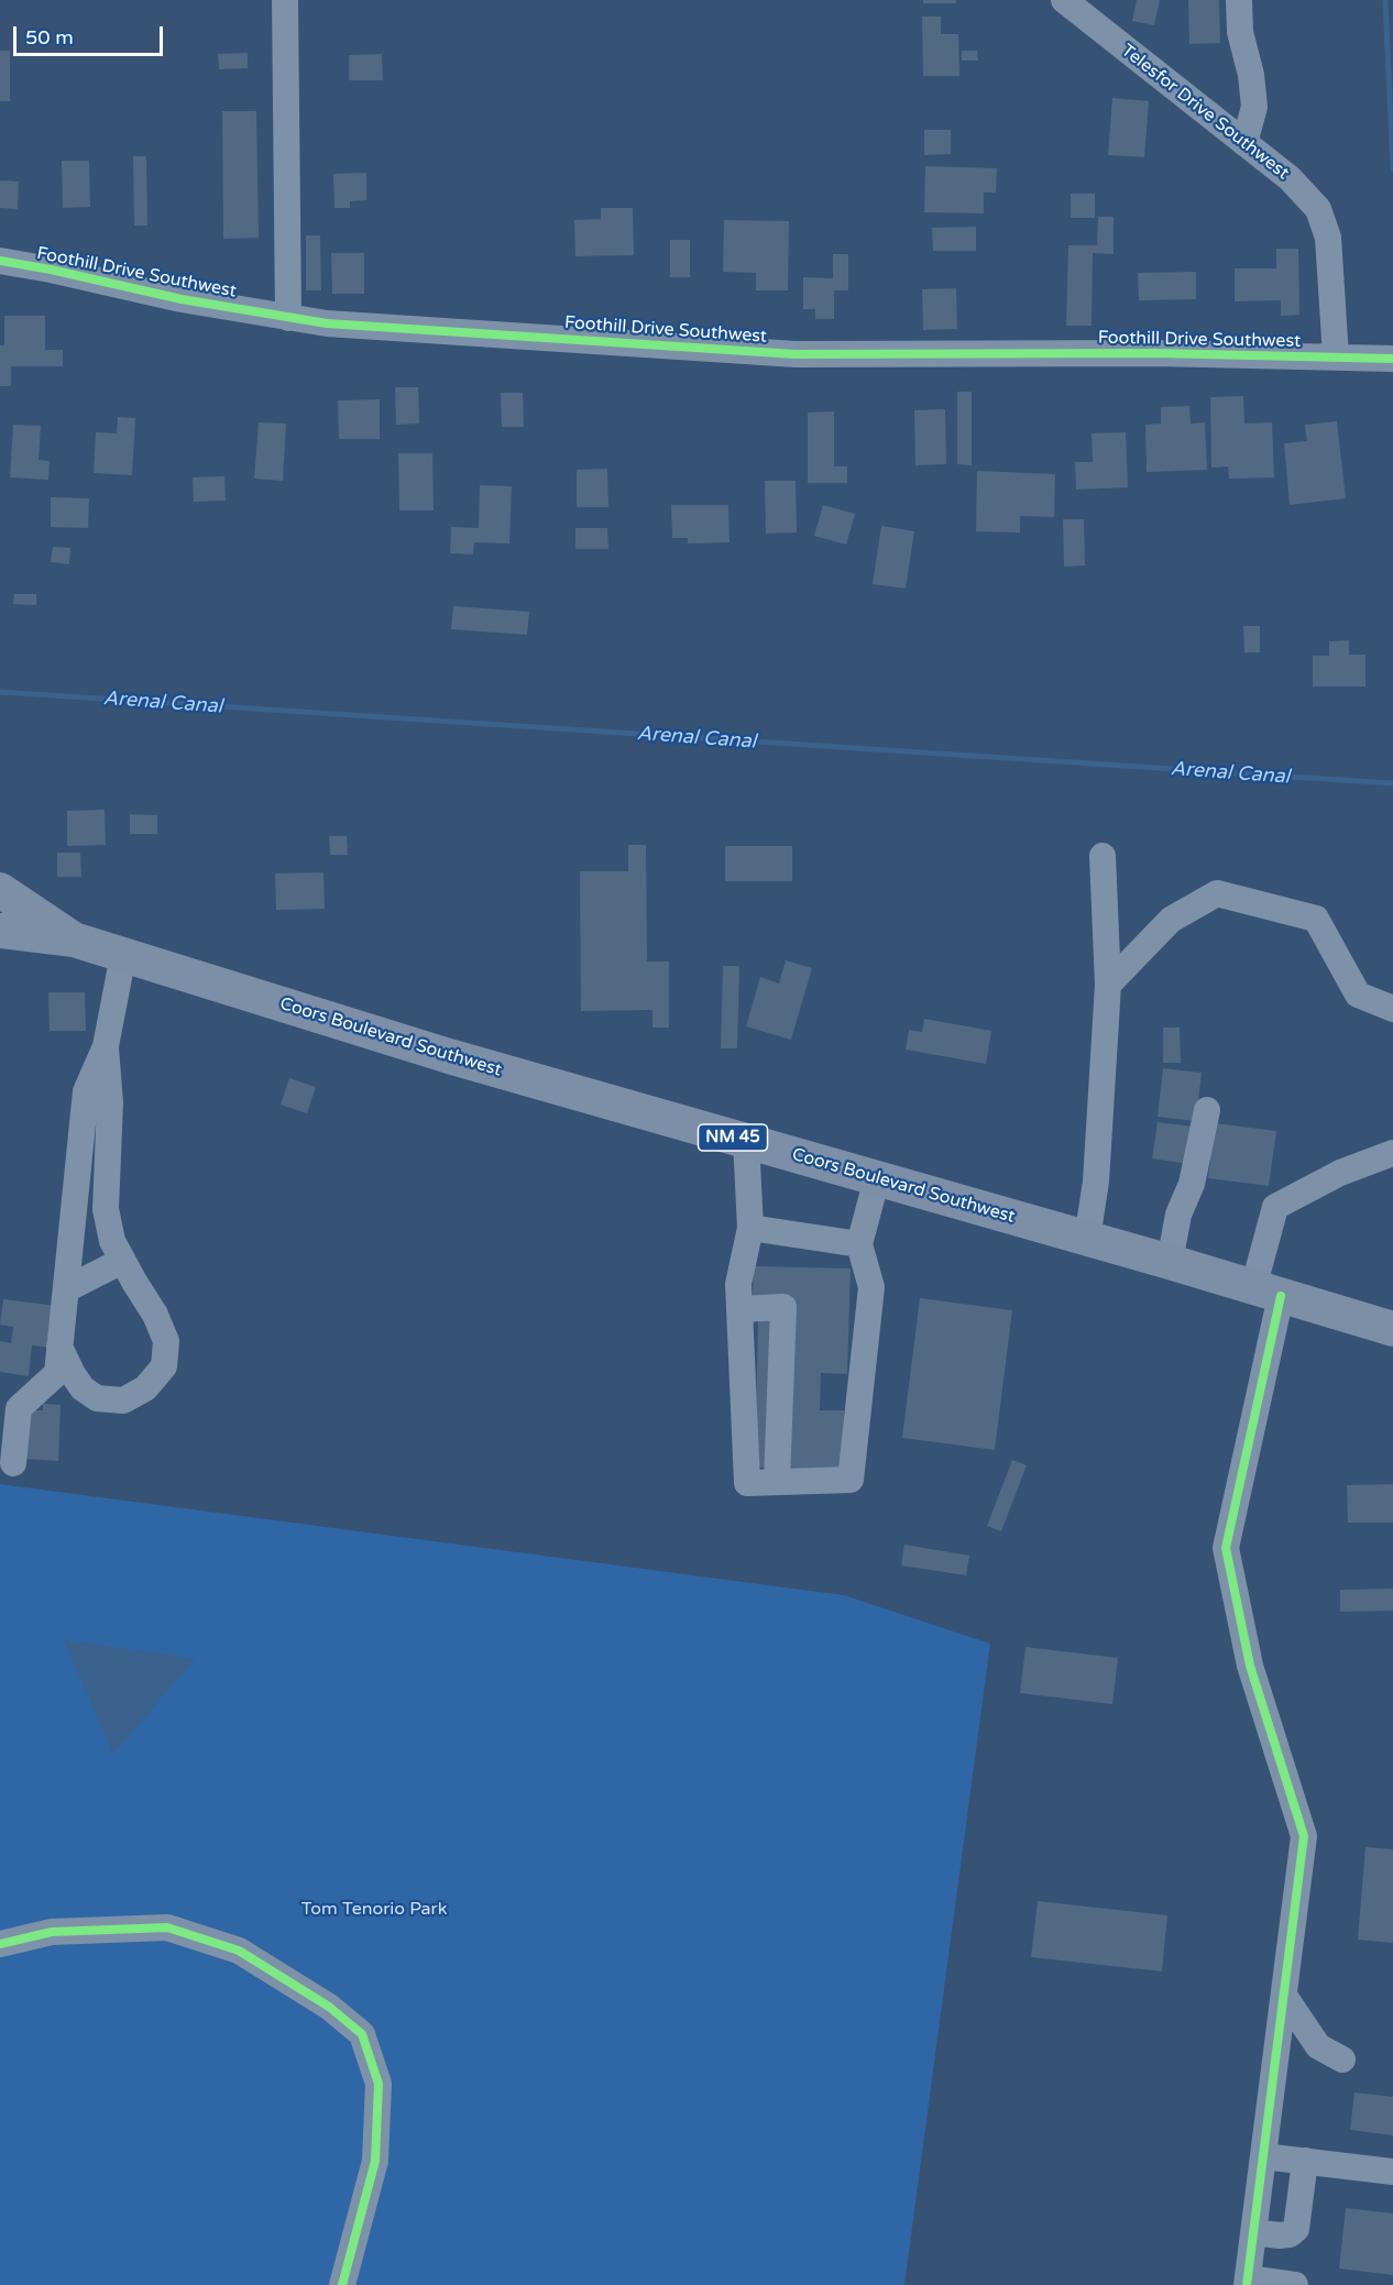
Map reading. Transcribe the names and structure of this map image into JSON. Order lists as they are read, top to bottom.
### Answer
{
  "streets": {
    "main road": ["Coors Boulevard Southwest", "NM 45"],
    "street": ["Telesfor Drive Southwest", "Foothill Drive Southwest"]
  },
  "crossings": [
    ["Telesfor Drive Southwest", "Foothill Drive Southwest"]
  ],
  "water": ["Arenal Canal"],
  "parks": ["Tom Tenorio Park"],
  "scale_bar": "50 m"
}
